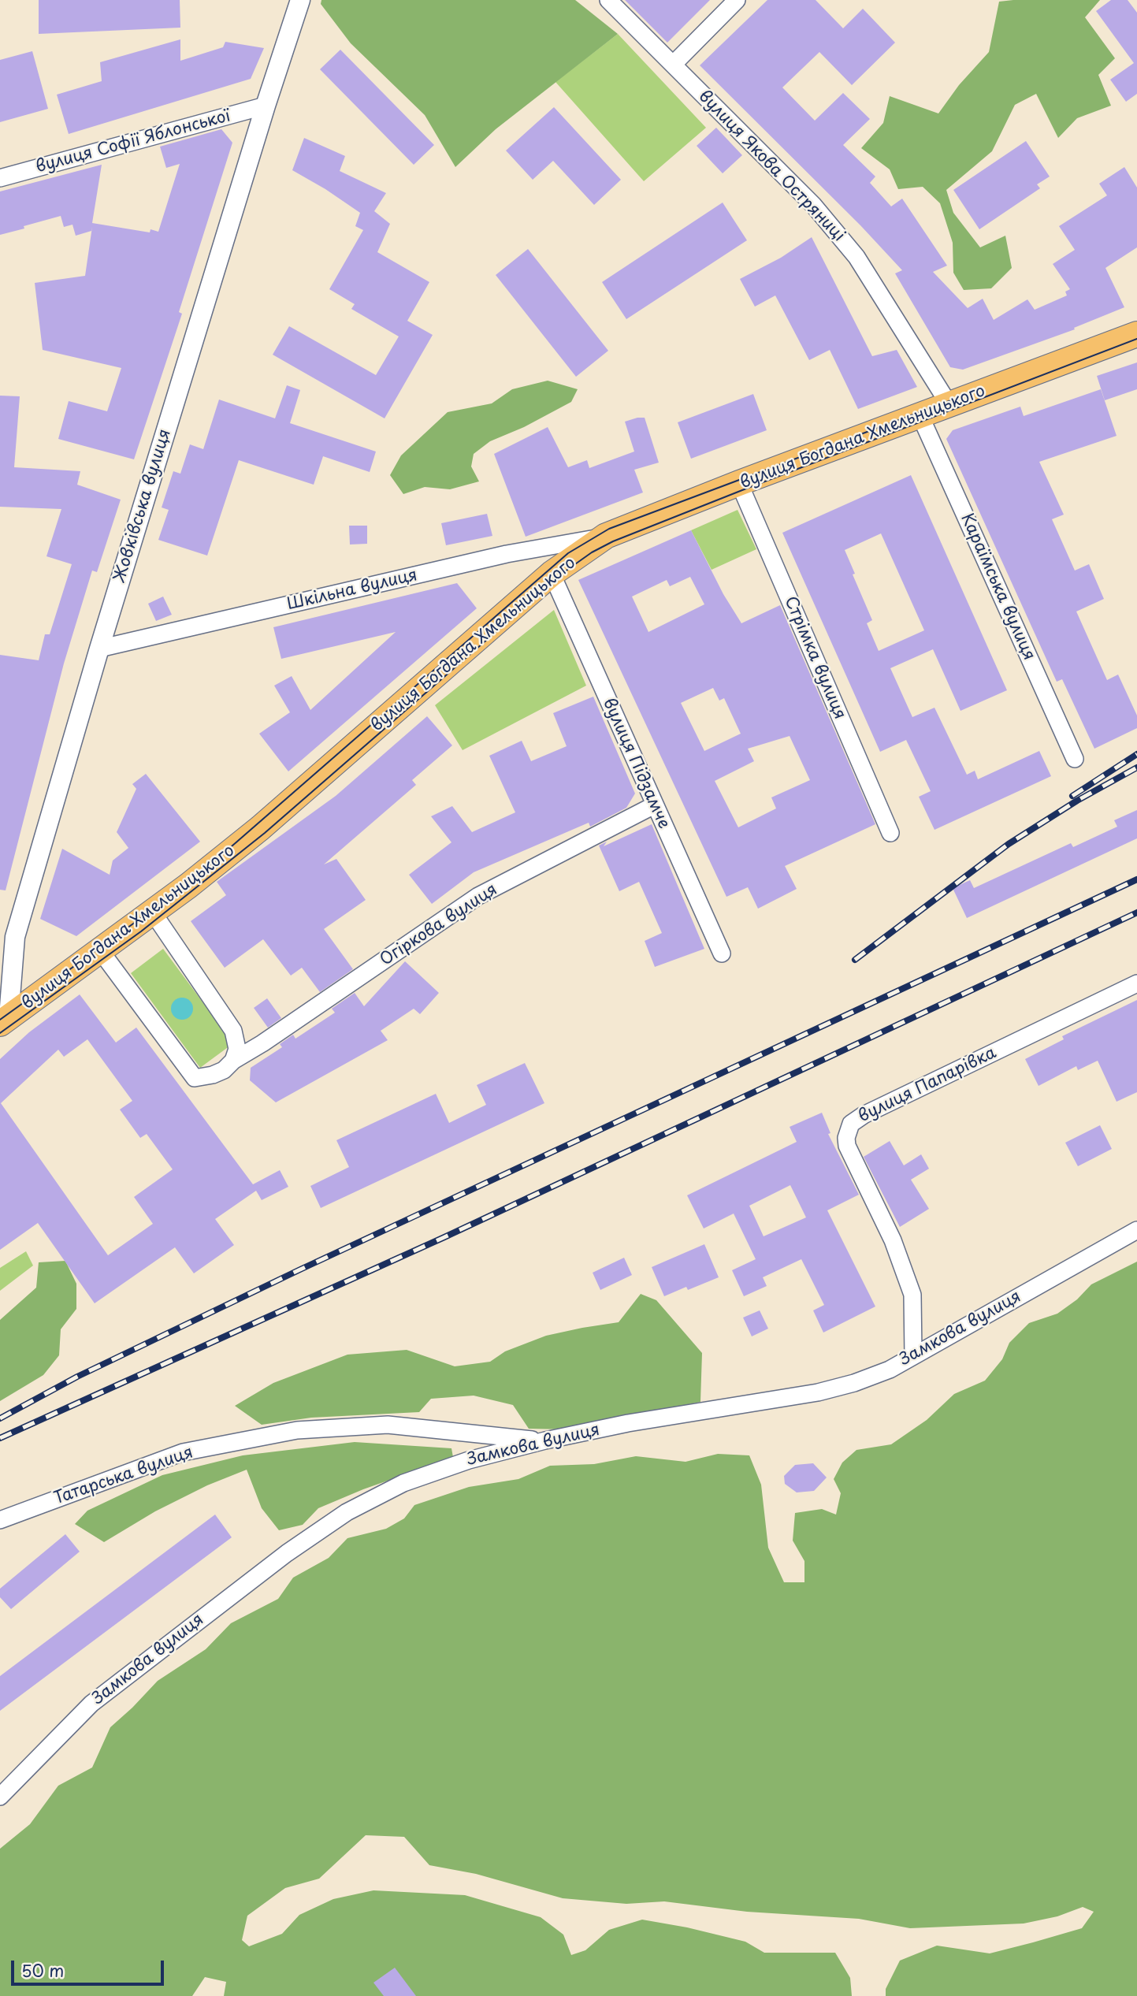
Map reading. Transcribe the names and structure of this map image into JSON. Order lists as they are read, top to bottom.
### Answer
{
  "streets": {
    "main road": ["вулиця Богдана Хмельницького"],
    "street": [
      "вулиця Софії Яблонської",
      "вулиця Якова Остряниці",
      "Жовківська вулиця",
      "Караїмська вулиця",
      "Шкільна вулиця",
      "Стрімка вулиця",
      "вулиця Підзамче",
      "Огіркова вулиця",
      "вулиця Папарівка",
      "Замкова вулиця",
      "Татарська вулиця"
    ]
  },
  "crossings": [
    ["вулиця Софії Яблонської", "Жовківська вулиця"],
    ["вулиця Якова Остряниці", "вулиця Богдана Хмельницького"],
    ["вулиця Богдана Хмельницького", "Жовківська вулиця"],
    ["вулиця Богдана Хмельницького", "Караїмська вулиця"],
    ["вулиця Богдана Хмельницького", "Шкільна вулиця"],
    ["вулиця Богдана Хмельницького", "Стрімка вулиця"],
    ["вулиця Богдана Хмельницького", "вулиця Підзамче"],
    ["вулиця Богдана Хмельницького", "Огіркова вулиця"],
    ["Жовківська вулиця", "Шкільна вулиця"],
    ["вулиця Підзамче", "Огіркова вулиця"],
    ["вулиця Папарівка", "Замкова вулиця"],
    ["Замкова вулиця", "Татарська вулиця"]
  ],
  "scale_bar": "50 m"
}
